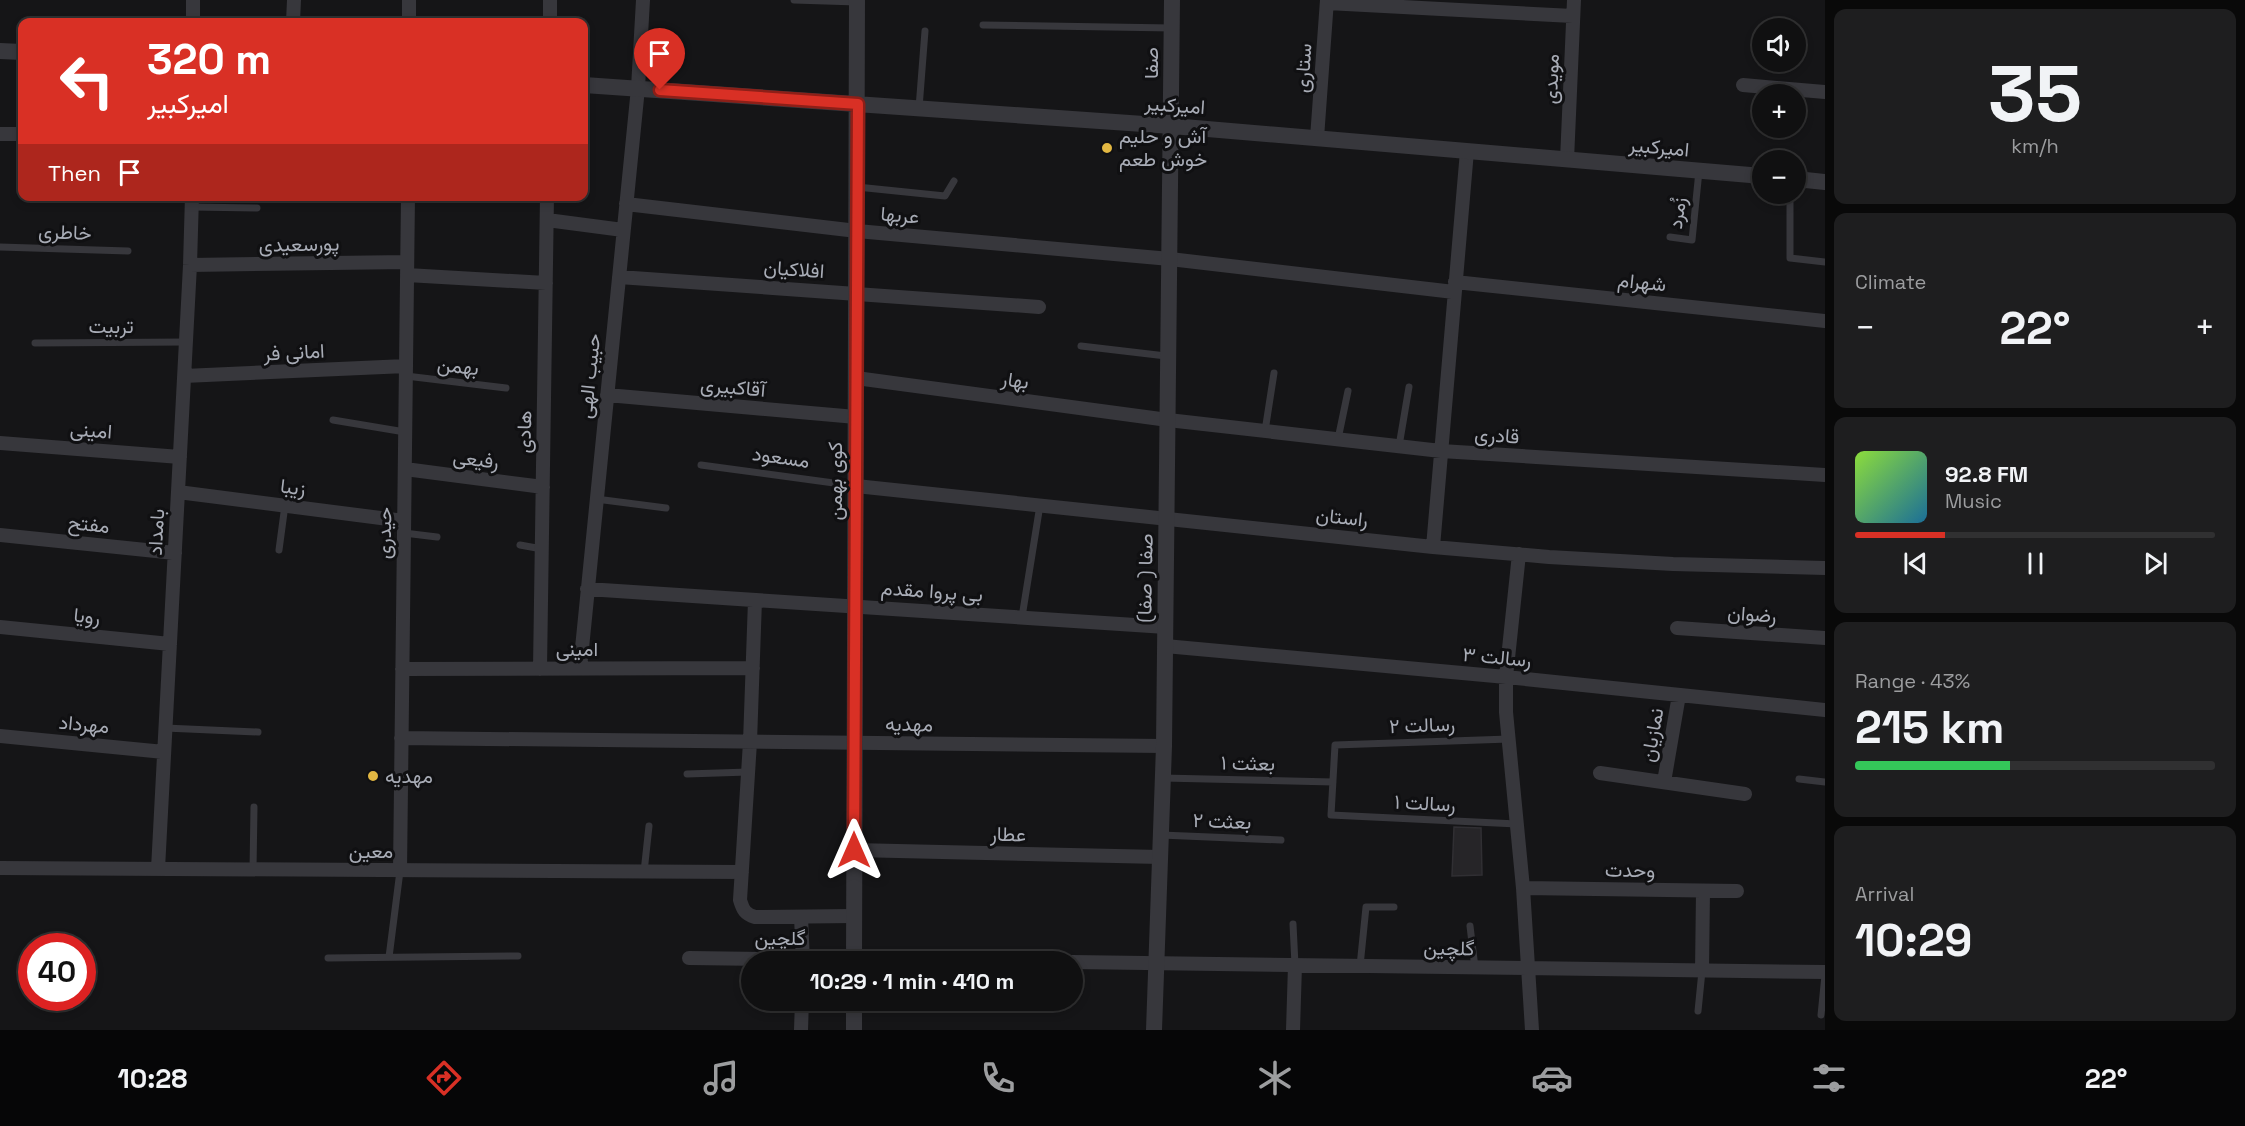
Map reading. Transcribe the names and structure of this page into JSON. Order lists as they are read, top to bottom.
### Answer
{
  "streets": {
    "street": [
      "صفا",
      "ستاری",
      "مویدی",
      "امیرکبیر",
      "عربها",
      "پورسعیدی",
      "افلاکیان",
      "شهرام",
      "امانی فر",
      "حبیب الهی",
      "بهار",
      "آقاکبیری",
      "امینی",
      "هادی",
      "قادری",
      "رفیعی",
      "کوی بهمن",
      "زیبا",
      "راستان",
      "مفتح",
      "بامداد",
      "حیدری",
      "صفا ( صفا)",
      "بی پروا مقدم",
      "رضوان",
      "رویا",
      "رسالت ۳",
      "مهرداد",
      "مهدیه",
      "نمازیان",
      "عطار",
      "معین",
      "وحدت",
      "گلچین"
    ],
    "lane": [
      "زُمرد",
      "خاطری",
      "تربیت",
      "بهمن",
      "مسعود",
      "رسالت ۲",
      "بعثت ۱",
      "رسالت ۱",
      "بعثت ۲"
    ]
  },
  "crossings": [
    ["صفا", "امیرکبیر"],
    ["صفا", "صفا ( صفا)"],
    ["ستاری", "امیرکبیر"],
    ["مویدی", "امیرکبیر"],
    ["امیرکبیر", "زُمرد"],
    ["امیرکبیر", "حبیب الهی"],
    ["امیرکبیر", "کوی بهمن"],
    ["امیرکبیر", "صفا ( صفا)"],
    ["عربها", "شهرام"],
    ["عربها", "حبیب الهی"],
    ["عربها", "کوی بهمن"],
    ["عربها", "صفا ( صفا)"],
    ["پورسعیدی", "هادی"],
    ["پورسعیدی", "بامداد"],
    ["پورسعیدی", "حیدری"],
    ["افلاکیان", "حبیب الهی"],
    ["افلاکیان", "کوی بهمن"],
    ["شهرام", "صفا ( صفا)"],
    ["تربیت", "بامداد"],
    ["امانی فر", "بهمن"],
    ["امانی فر", "بامداد"],
    ["امانی فر", "حیدری"],
    ["بهمن", "حیدری"],
    ["حبیب الهی", "آقاکبیری"],
    ["حبیب الهی", "امینی"],
    ["حبیب الهی", "بی پروا مقدم"],
    ["بهار", "قادری"],
    ["بهار", "کوی بهمن"],
    ["بهار", "صفا ( صفا)"],
    ["آقاکبیری", "کوی بهمن"],
    ["امینی", "هادی"],
    ["امینی", "بامداد"],
    ["امینی", "حیدری"],
    ["هادی", "رفیعی"],
    ["قادری", "صفا ( صفا)"],
    ["مسعود", "کوی بهمن"],
    ["مسعود", "راستان"],
    ["رفیعی", "حیدری"],
    ["کوی بهمن", "راستان"],
    ["کوی بهمن", "بی پروا مقدم"],
    ["کوی بهمن", "مهدیه"],
    ["کوی بهمن", "عطار"],
    ["زیبا", "بامداد"],
    ["زیبا", "حیدری"],
    ["راستان", "صفا ( صفا)"],
    ["مفتح", "بامداد"],
    ["بامداد", "رویا"],
    ["بامداد", "مهرداد"],
    ["بامداد", "معین"],
    ["حیدری", "مهدیه"],
    ["حیدری", "معین"],
    ["صفا ( صفا)", "بی پروا مقدم"],
    ["صفا ( صفا)", "رسالت ۳"],
    ["صفا ( صفا)", "مهدیه"],
    ["صفا ( صفا)", "بعثت ۱"],
    ["صفا ( صفا)", "بعثت ۲"],
    ["صفا ( صفا)", "عطار"],
    ["صفا ( صفا)", "گلچین"],
    ["رسالت ۳", "نمازیان"],
    ["رسالت ۲", "بعثت ۱"],
    ["رسالت ۲", "رسالت ۱"],
    ["بعثت ۱", "رسالت ۱"]
  ],
  "places": ["آش و حلیم خوش طعم", "مهدیه"],
  "page": {
    "tile": [
      ["35", "km/h"],
      "Climate",
      ["Range · 43%", "215 km"],
      ["Arrival", "10:29"]
    ],
    "map_buttons": ["+", "−"],
    "turn": ["320 m", "امیرکبیر"],
    "then": "Then",
    "heat": ["−", "22°", "+"],
    "song": ["92.8 FM", "Music"],
    "limit": "40",
    "trip": "10:29 · 1 min · 410 m",
    "tabs": ["10:28", "22°"]
  }
}
